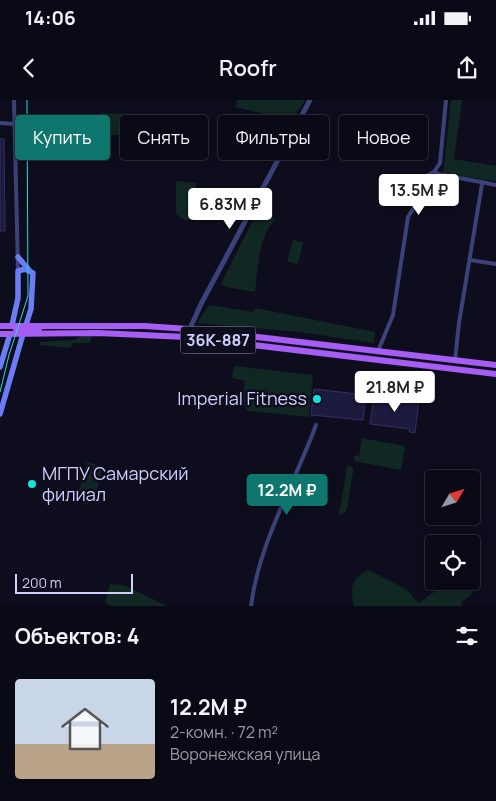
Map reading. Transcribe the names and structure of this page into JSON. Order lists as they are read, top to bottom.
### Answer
{
  "streets": {
    "main road": ["36К-887"]
  },
  "places": ["Imperial Fitness", "МГПУ Самарский филиал"],
  "scale_bar": "200 m",
  "north": "top right",
  "page": {
    "status": "14:06",
    "header": "Roofr",
    "chip": [
      "Купить",
      "Снять",
      "Фильтры",
      "Новое"
    ],
    "price": [
      "13.5M ₽",
      "6.83M ₽",
      "21.8M ₽",
      "12.2M ₽"
    ],
    "scale": "200 m",
    "heading": "Объектов: 4",
    "list": [
      {
        "name": "12.2M ₽",
        "note": "2-комн. · 72 m² · Воронежская улица"
      }
    ]
  }
}
